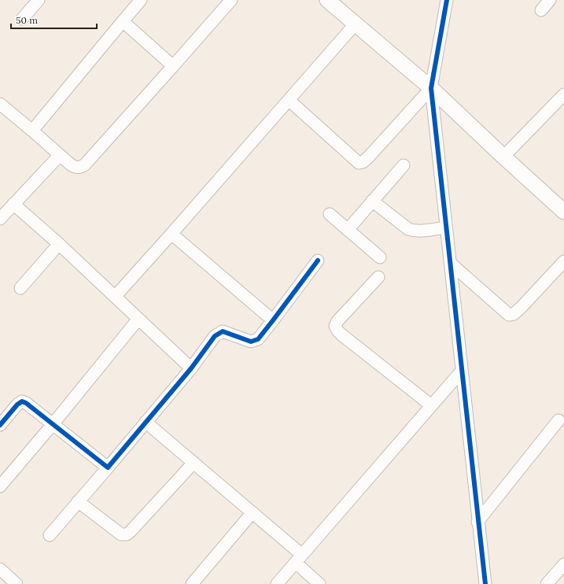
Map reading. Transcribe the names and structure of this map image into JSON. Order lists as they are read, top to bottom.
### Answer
{
  "scale_bar": "50 m"
}
